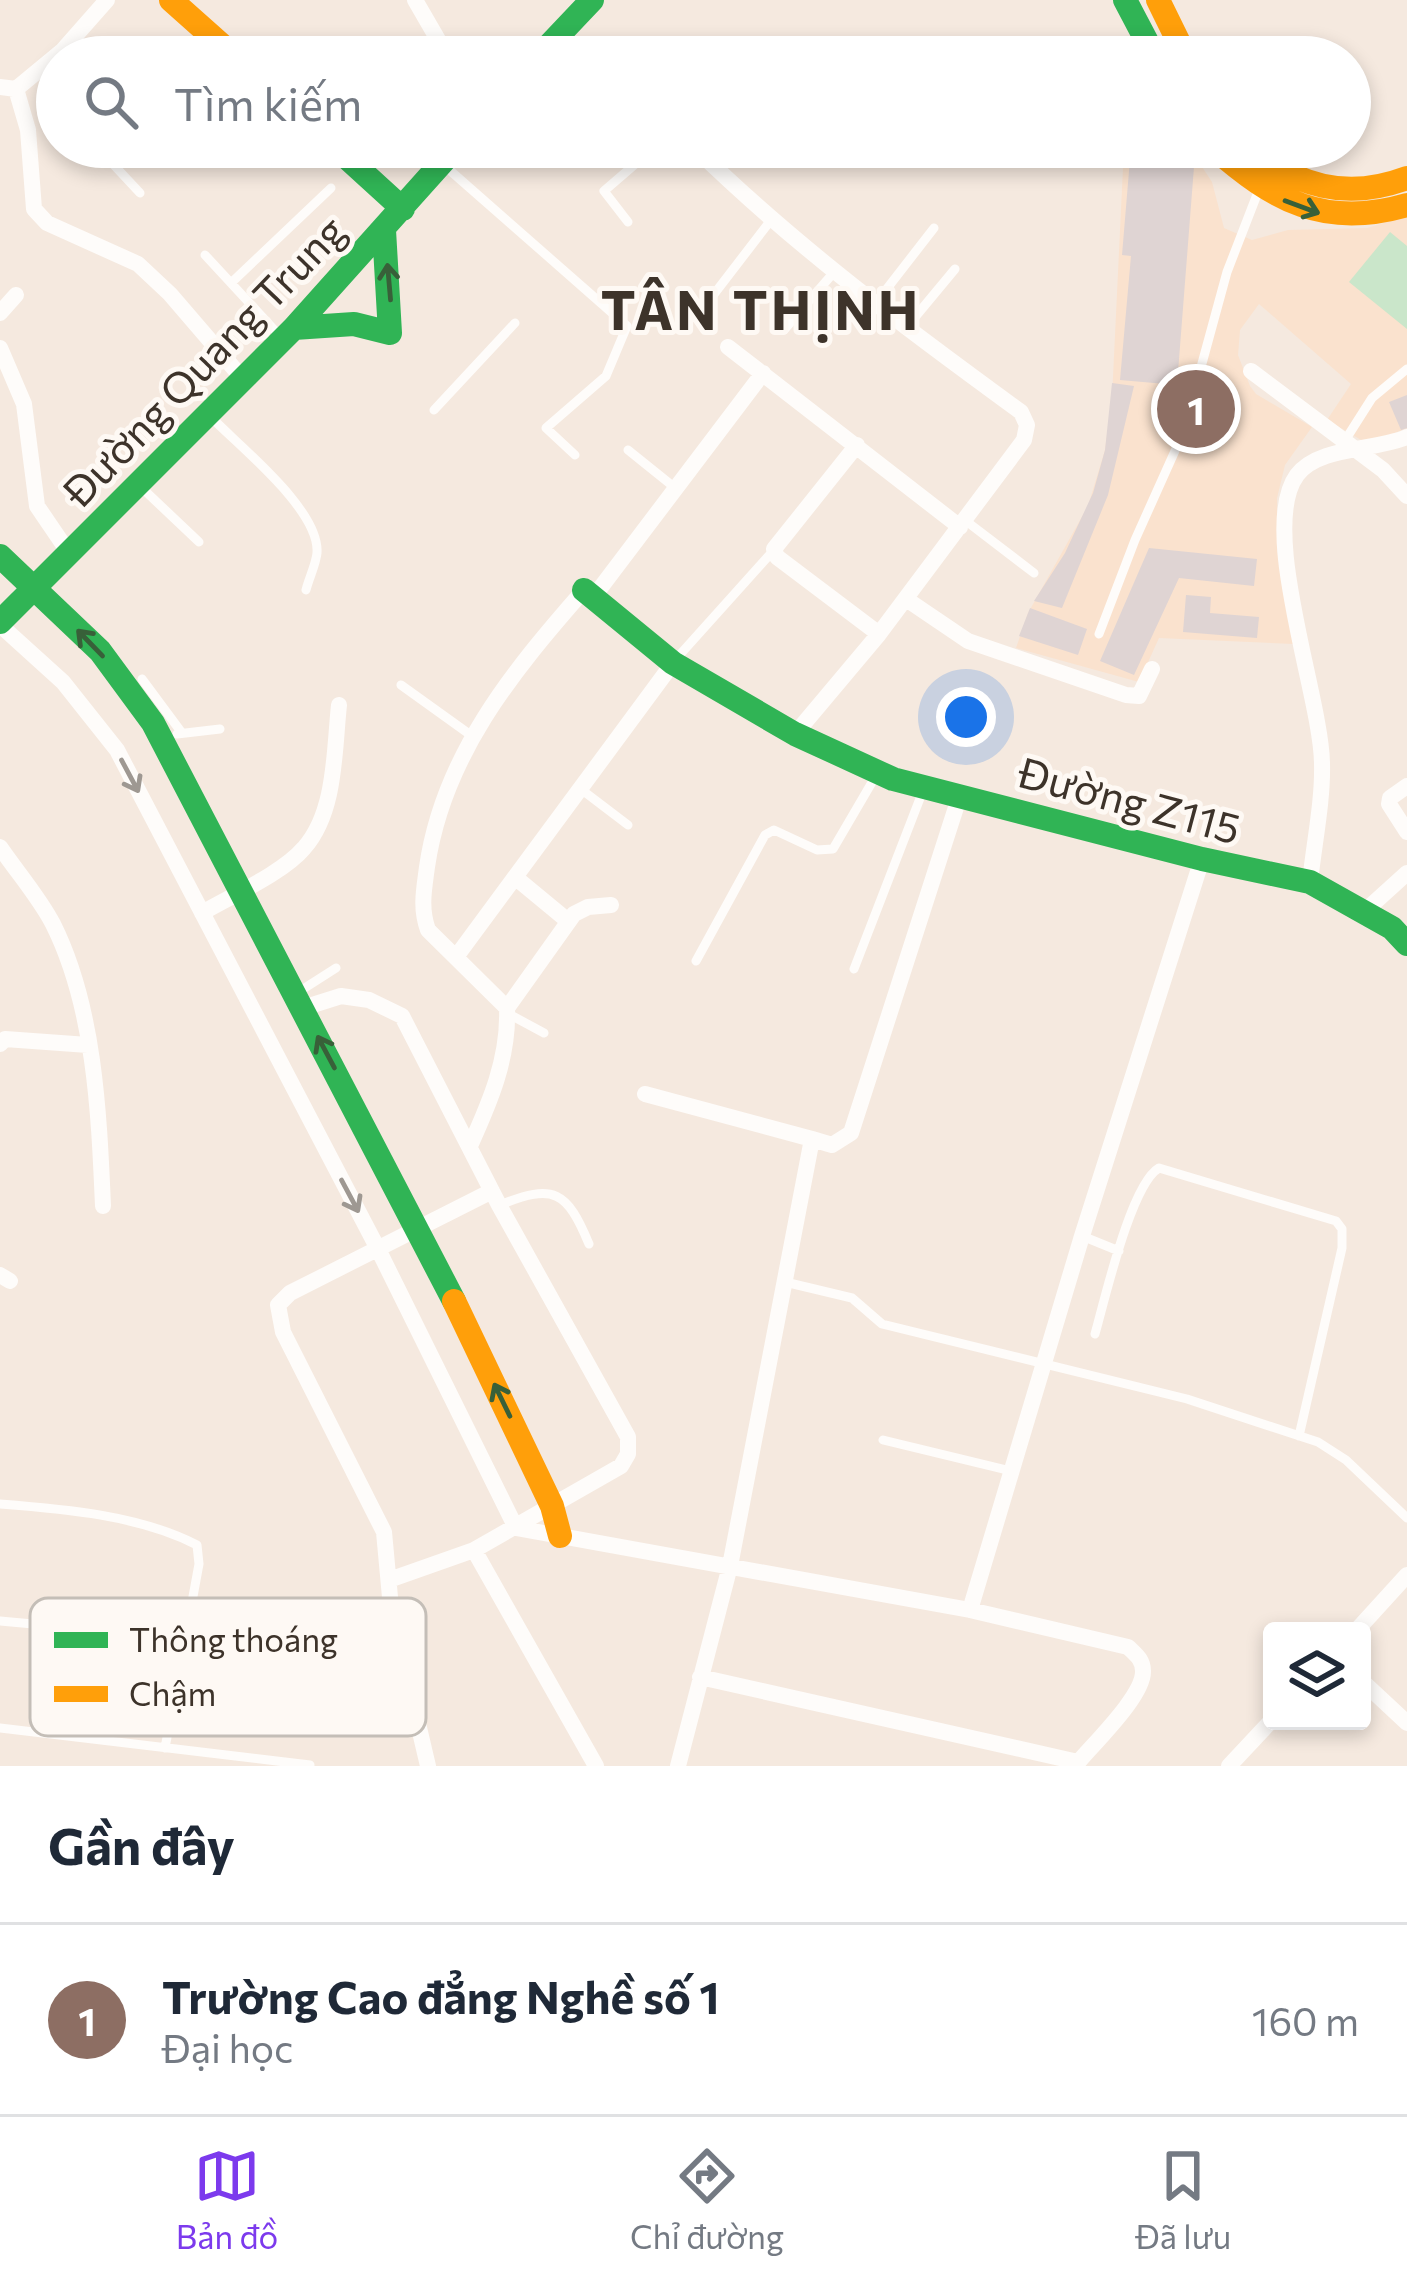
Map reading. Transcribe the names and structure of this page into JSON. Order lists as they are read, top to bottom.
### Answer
{
  "streets": {
    "main road": ["Đường Quang Trung", "Đường Z115"]
  },
  "districts": ["TÂN THỊNH"],
  "legend": ["Thông thoáng", "Chậm"],
  "page": {
    "search": "Tìm kiếm",
    "pins": "1",
    "heading": "Gần đây",
    "list": [
      {
        "mark": "1",
        "name": "Trường Cao đẳng Nghề số 1",
        "note": "Đại học",
        "value": "160 m"
      }
    ],
    "nav": ["Bản đồ", "Chỉ đường", "Đã lưu"]
  }
}
